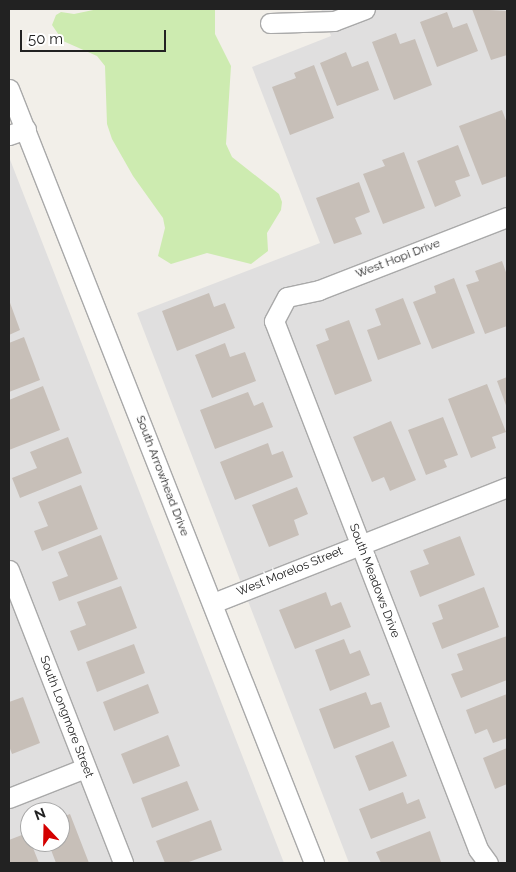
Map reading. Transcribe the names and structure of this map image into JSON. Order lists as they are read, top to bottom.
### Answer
{
  "streets": {
    "street": [
      "West Hopi Drive",
      "South Arrowhead Drive",
      "West Morelos Street",
      "South Meadows Drive",
      "South Longmore Street"
    ]
  },
  "crossings": [
    ["West Hopi Drive", "South Meadows Drive"],
    ["South Arrowhead Drive", "West Morelos Street"],
    ["West Morelos Street", "South Meadows Drive"]
  ],
  "scale_bar": "50 m",
  "north": "top"
}
